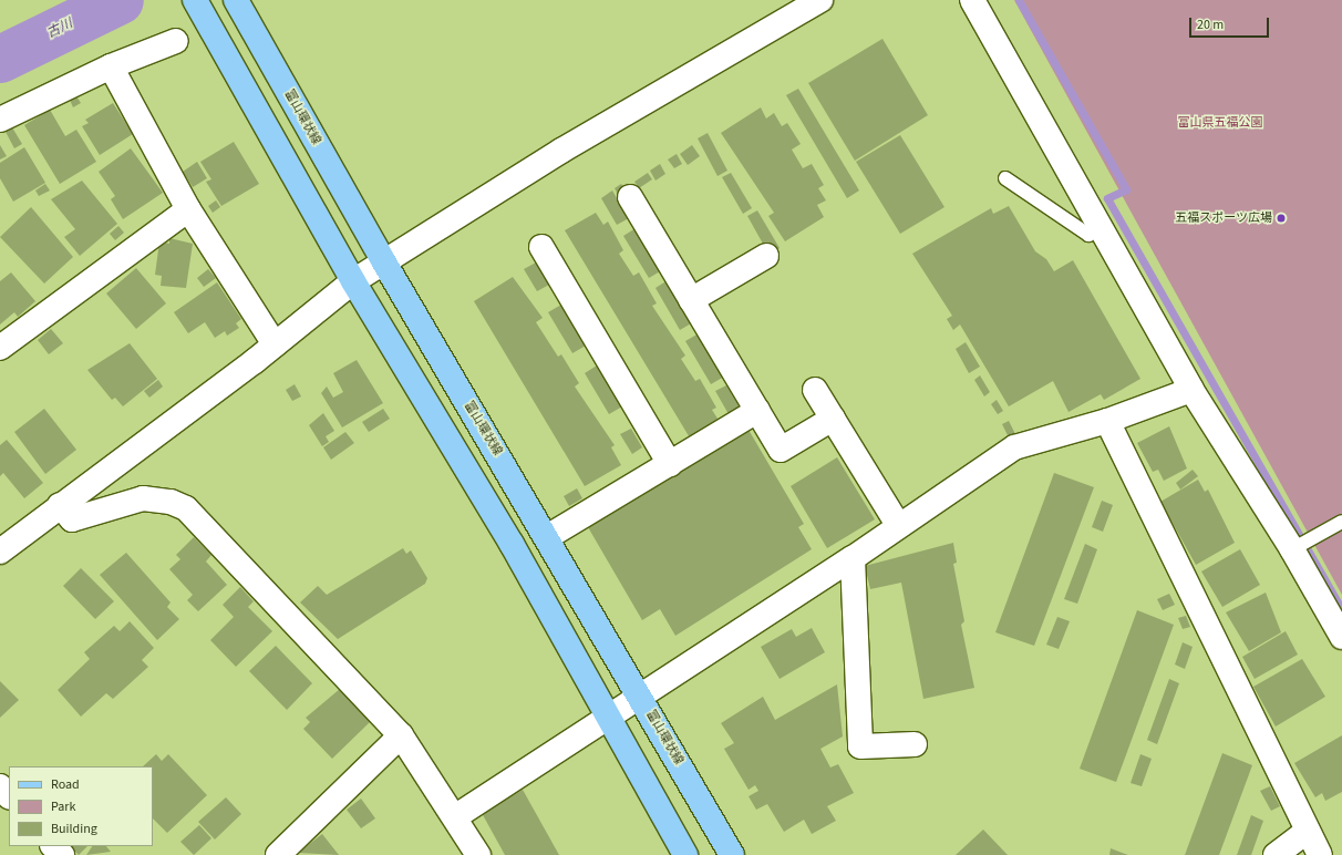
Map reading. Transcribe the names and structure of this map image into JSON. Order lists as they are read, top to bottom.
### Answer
{
  "streets": {
    "main road": ["富山環状線"]
  },
  "water": ["古川"],
  "parks": ["富山県五福公園"],
  "places": ["五福スポーツ広場"],
  "legend": ["Road", "Park", "Building"],
  "scale_bar": "20 m"
}
